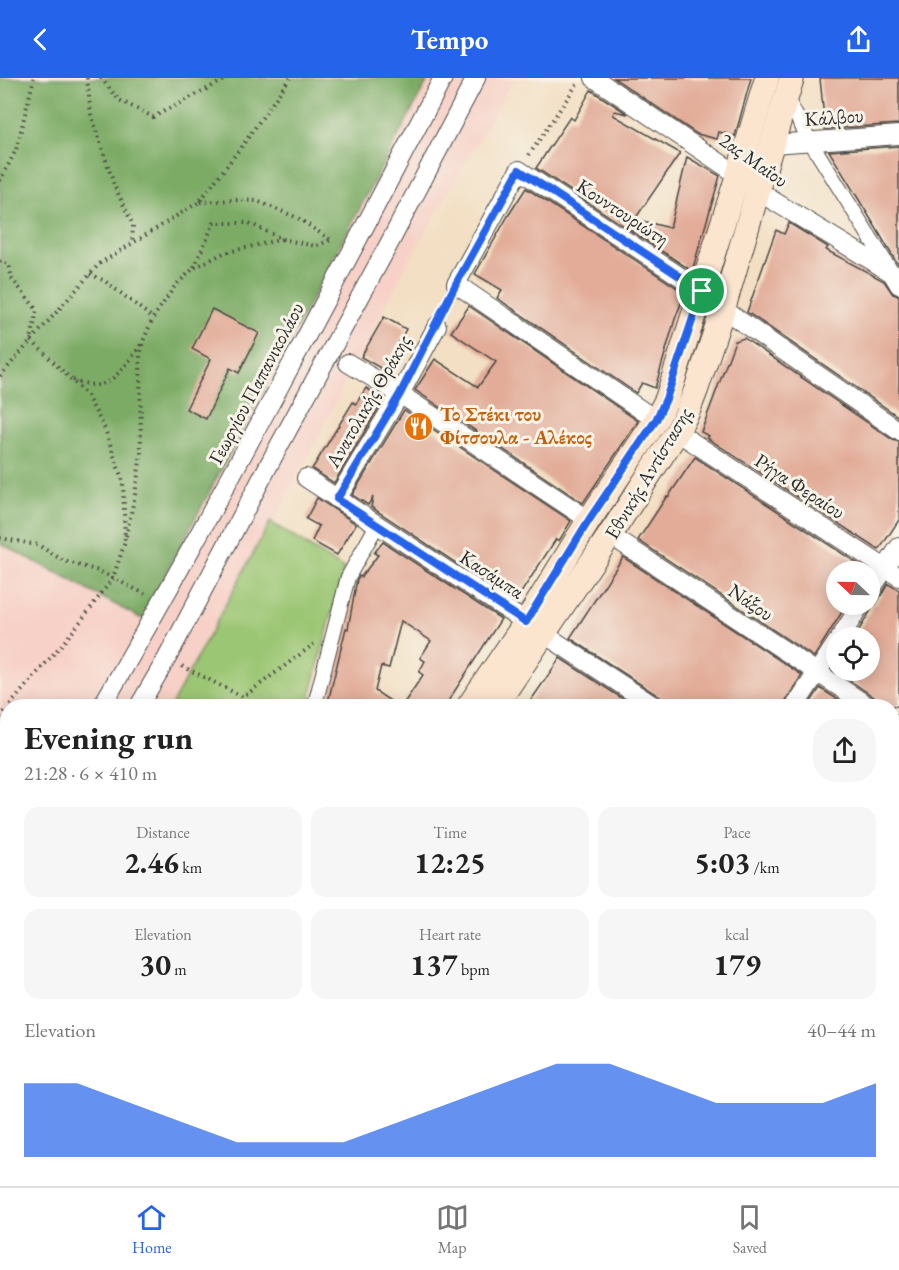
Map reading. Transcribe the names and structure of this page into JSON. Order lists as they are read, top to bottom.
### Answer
{
  "streets": {
    "main road": ["Εθνικής Αντίστασης"],
    "street": [
      "Κάλβου",
      "2ας Μαΐου",
      "Κουντουριώτη",
      "Γεωργίου Παπανικολάου",
      "Ανατολικής Θράκης",
      "Ρήγα Φεραίου",
      "Κασάμπα",
      "Νάξου"
    ]
  },
  "crossings": [
    ["Κάλβου", "2ας Μαΐου"],
    ["Κάλβου", "Εθνικής Αντίστασης"],
    ["2ας Μαΐου", "Εθνικής Αντίστασης"],
    ["Κουντουριώτη", "Εθνικής Αντίστασης"],
    ["Ανατολικής Θράκης", "Κασάμπα"],
    ["Εθνικής Αντίστασης", "Ρήγα Φεραίου"],
    ["Εθνικής Αντίστασης", "Κασάμπα"],
    ["Εθνικής Αντίστασης", "Νάξου"]
  ],
  "places": {
    "restaurant": ["Το Στέκι του Φίτσουλα - Αλέκος"]
  },
  "north": "left",
  "page": {
    "header": "Tempo",
    "heading": ["Evening run", "21:28 · 6 × 410 m"],
    "stats": [
      ["Distance", "2.46 km"],
      ["Time", "12:25"],
      ["Pace", "5:03 /km"],
      ["Elevation", "30 m"],
      ["Heart rate", "137 bpm"],
      ["kcal", "179"]
    ],
    "chart": ["Elevation", "40–44 m"],
    "tabs": ["Home", "Map", "Saved"]
  }
}
